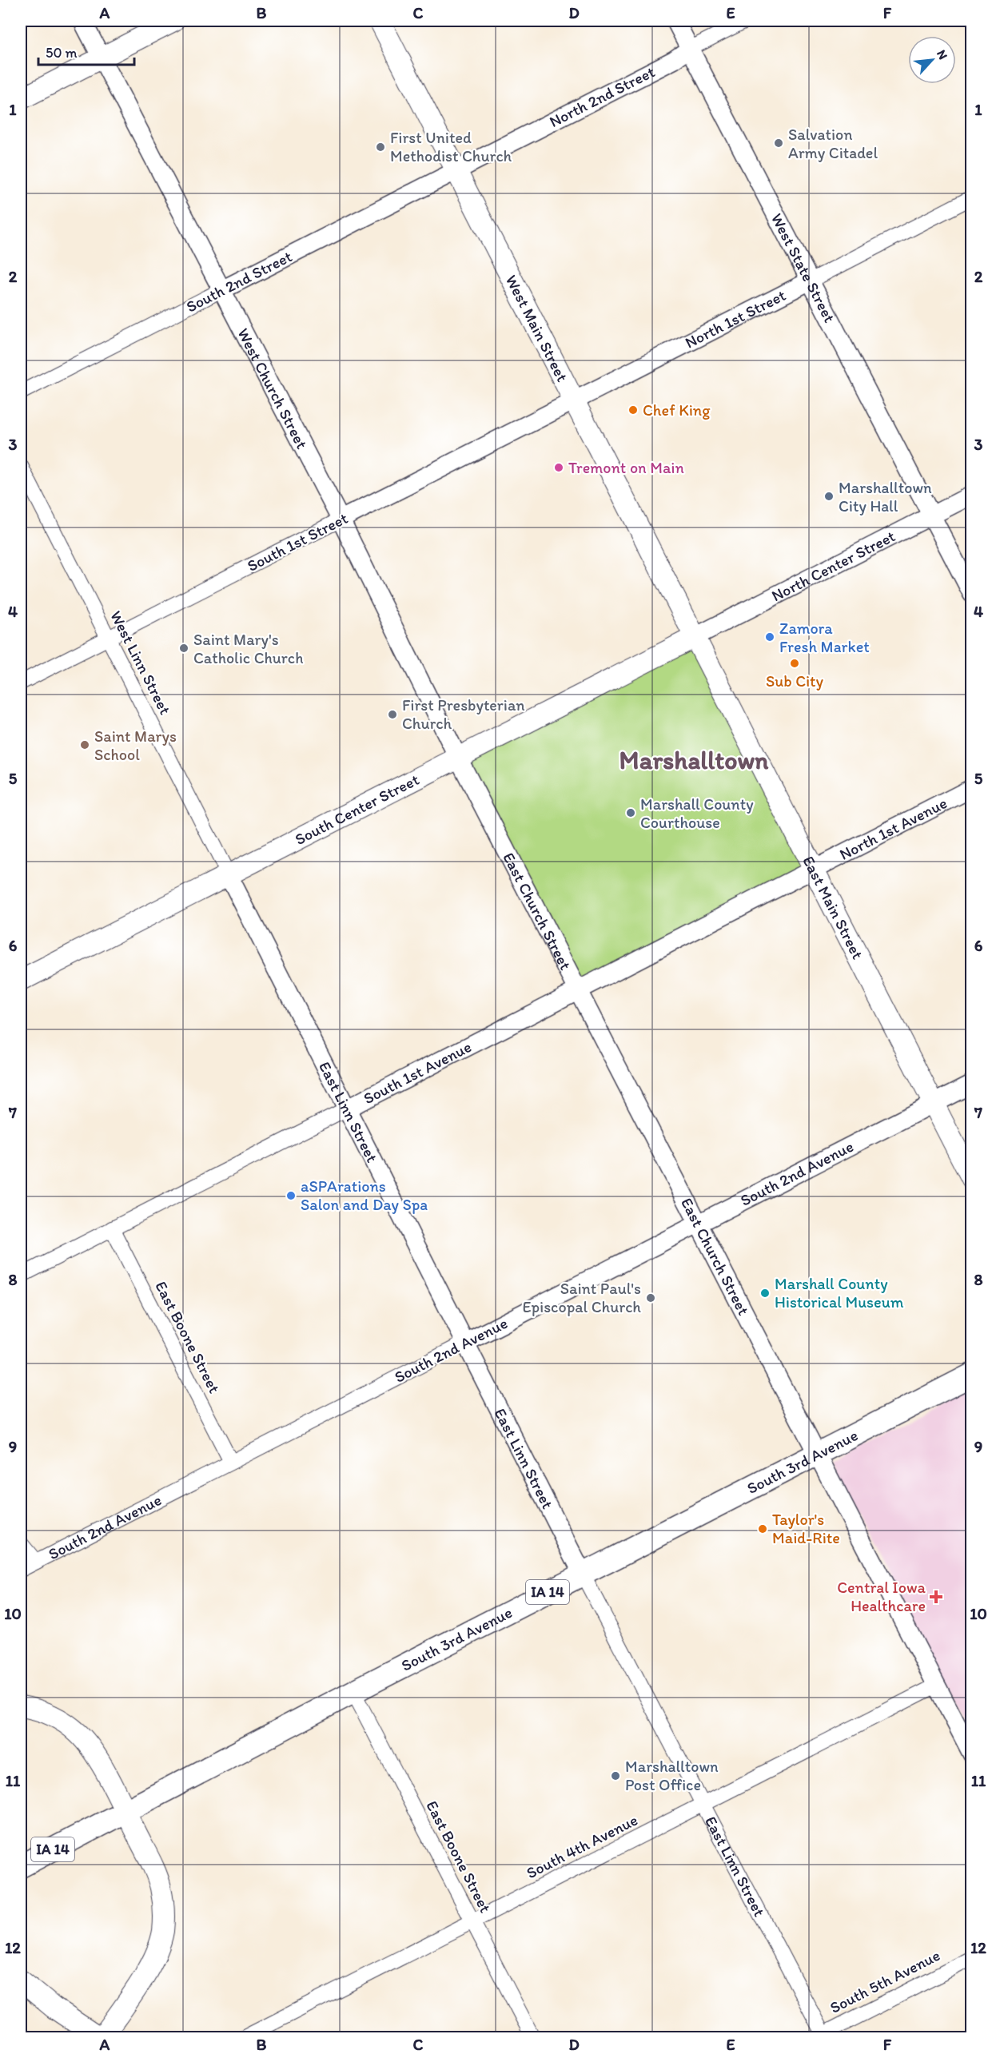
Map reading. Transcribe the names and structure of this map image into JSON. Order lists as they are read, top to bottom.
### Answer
{
  "streets": {
    "main road": [
      "West Main Street",
      "South Center Street",
      "East Main Street",
      "South 3rd Avenue",
      "IA 14"
    ],
    "street": [
      "North 2nd Street",
      "West State Street",
      "South 2nd Street",
      "North 1st Street",
      "West Church Street",
      "South 1st Street",
      "North Center Street",
      "West Linn Street",
      "North 1st Avenue",
      "East Church Street",
      "South 1st Avenue",
      "East Linn Street",
      "South 2nd Avenue",
      "East Boone Street",
      "South 4th Avenue",
      "South 5th Avenue"
    ]
  },
  "crossings": [
    ["North 2nd Street", "West State Street"],
    ["North 2nd Street", "South 2nd Street"],
    ["North 2nd Street", "West Main Street"],
    ["West State Street", "North 1st Street"],
    ["West State Street", "North Center Street"],
    ["South 2nd Street", "West Main Street"],
    ["South 2nd Street", "West Church Street"],
    ["North 1st Street", "West Main Street"],
    ["North 1st Street", "South 1st Street"],
    ["West Main Street", "South 1st Street"],
    ["West Main Street", "North Center Street"],
    ["West Main Street", "South Center Street"],
    ["West Main Street", "East Main Street"],
    ["West Church Street", "South 1st Street"],
    ["West Church Street", "South Center Street"],
    ["West Church Street", "East Church Street"],
    ["South 1st Street", "West Linn Street"],
    ["North Center Street", "South Center Street"],
    ["North Center Street", "East Main Street"],
    ["West Linn Street", "South Center Street"],
    ["West Linn Street", "East Linn Street"],
    ["South Center Street", "East Main Street"],
    ["South Center Street", "East Church Street"],
    ["South Center Street", "East Linn Street"],
    ["North 1st Avenue", "East Main Street"],
    ["North 1st Avenue", "South 1st Avenue"],
    ["East Main Street", "South 1st Avenue"],
    ["East Main Street", "South 2nd Avenue"],
    ["East Church Street", "South 1st Avenue"],
    ["East Church Street", "South 2nd Avenue"],
    ["East Church Street", "South 3rd Avenue"],
    ["East Church Street", "South 4th Avenue"],
    ["South 1st Avenue", "East Linn Street"],
    ["South 1st Avenue", "East Boone Street"],
    ["East Linn Street", "South 2nd Avenue"],
    ["East Linn Street", "South 3rd Avenue"],
    ["East Linn Street", "South 4th Avenue"],
    ["East Linn Street", "South 5th Avenue"],
    ["South 2nd Avenue", "East Boone Street"],
    ["East Boone Street", "South 3rd Avenue"],
    ["East Boone Street", "South 4th Avenue"]
  ],
  "districts": ["Marshalltown"],
  "places": {
    "other": [
      "Salvation Army Citadel",
      "First United Methodist Church",
      "Chef King",
      "Tremont on Main",
      "Marshalltown City Hall",
      "Zamora Fresh Market",
      "Saint Mary's Catholic Church",
      "Sub City",
      "First Presbyterian Church",
      "Saint Marys School",
      "Marshall County Courthouse",
      "aSPArations Salon and Day Spa",
      "Marshall County Historical Museum",
      "Saint Paul's Episcopal Church",
      "Taylor's Maid-Rite",
      "Marshalltown Post Office"
    ],
    "health": ["Central Iowa Healthcare"]
  },
  "scale_bar": "50 m",
  "north": "top right",
  "grid": {
    "columns": [
      "A",
      "B",
      "C",
      "D",
      "E",
      "F"
    ],
    "rows": [
      "1",
      "2",
      "3",
      "4",
      "5",
      "6",
      "7",
      "8",
      "9",
      "10",
      "11",
      "12"
    ]
  }
}
